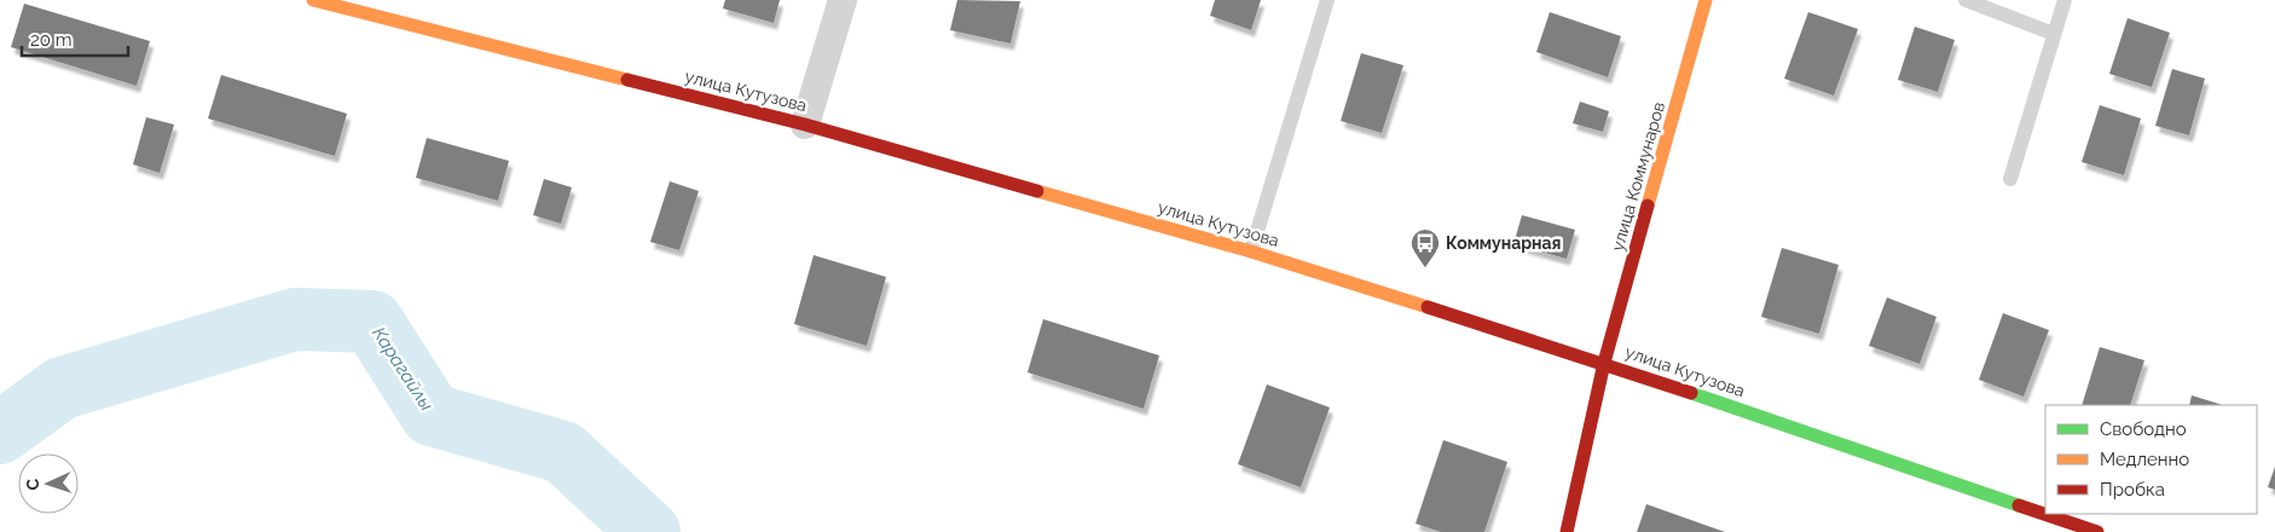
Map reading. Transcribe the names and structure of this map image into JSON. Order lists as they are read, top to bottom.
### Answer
{
  "streets": {
    "main road": ["улица Кутузова", "улица Коммунаров"]
  },
  "crossings": [
    ["улица Кутузова", "улица Коммунаров"]
  ],
  "water": ["Карагайлы"],
  "places": {
    "bus stop": ["Коммунарная"]
  },
  "legend": ["Свободно", "Медленно", "Пробка"],
  "scale_bar": "20 m",
  "north": "left"
}
